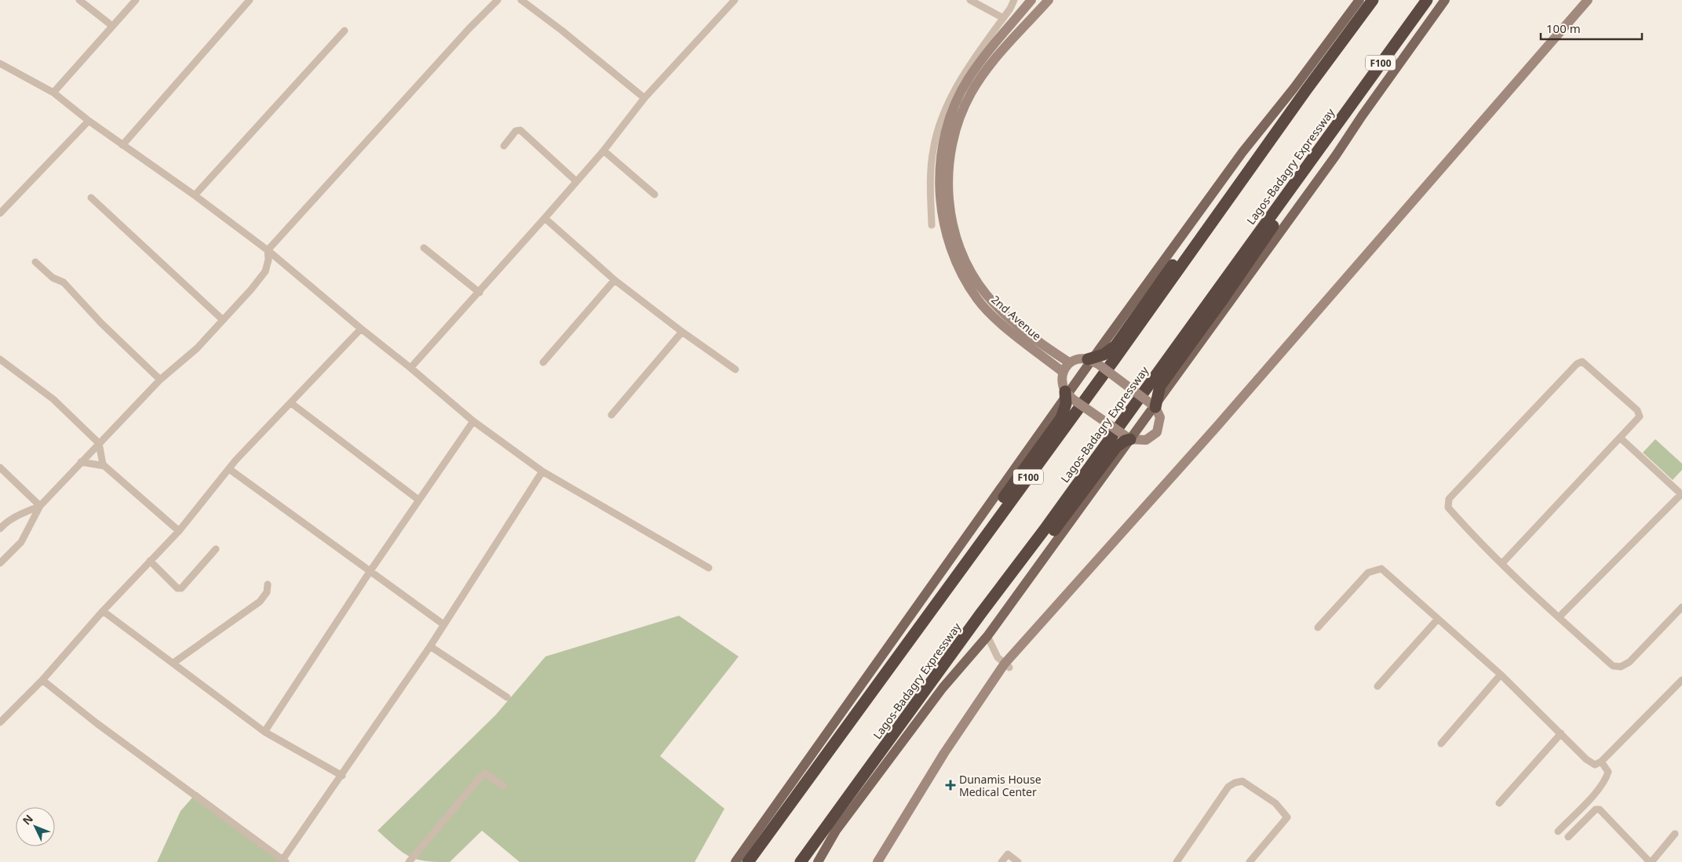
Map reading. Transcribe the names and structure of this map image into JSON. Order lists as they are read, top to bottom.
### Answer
{
  "streets": {
    "highway": ["F100", "Lagos-Badagry Expressway"],
    "main road": ["2nd Avenue"]
  },
  "places": {
    "health": ["Dunamis House Medical Center"]
  },
  "scale_bar": "100 m",
  "north": "top left"
}
